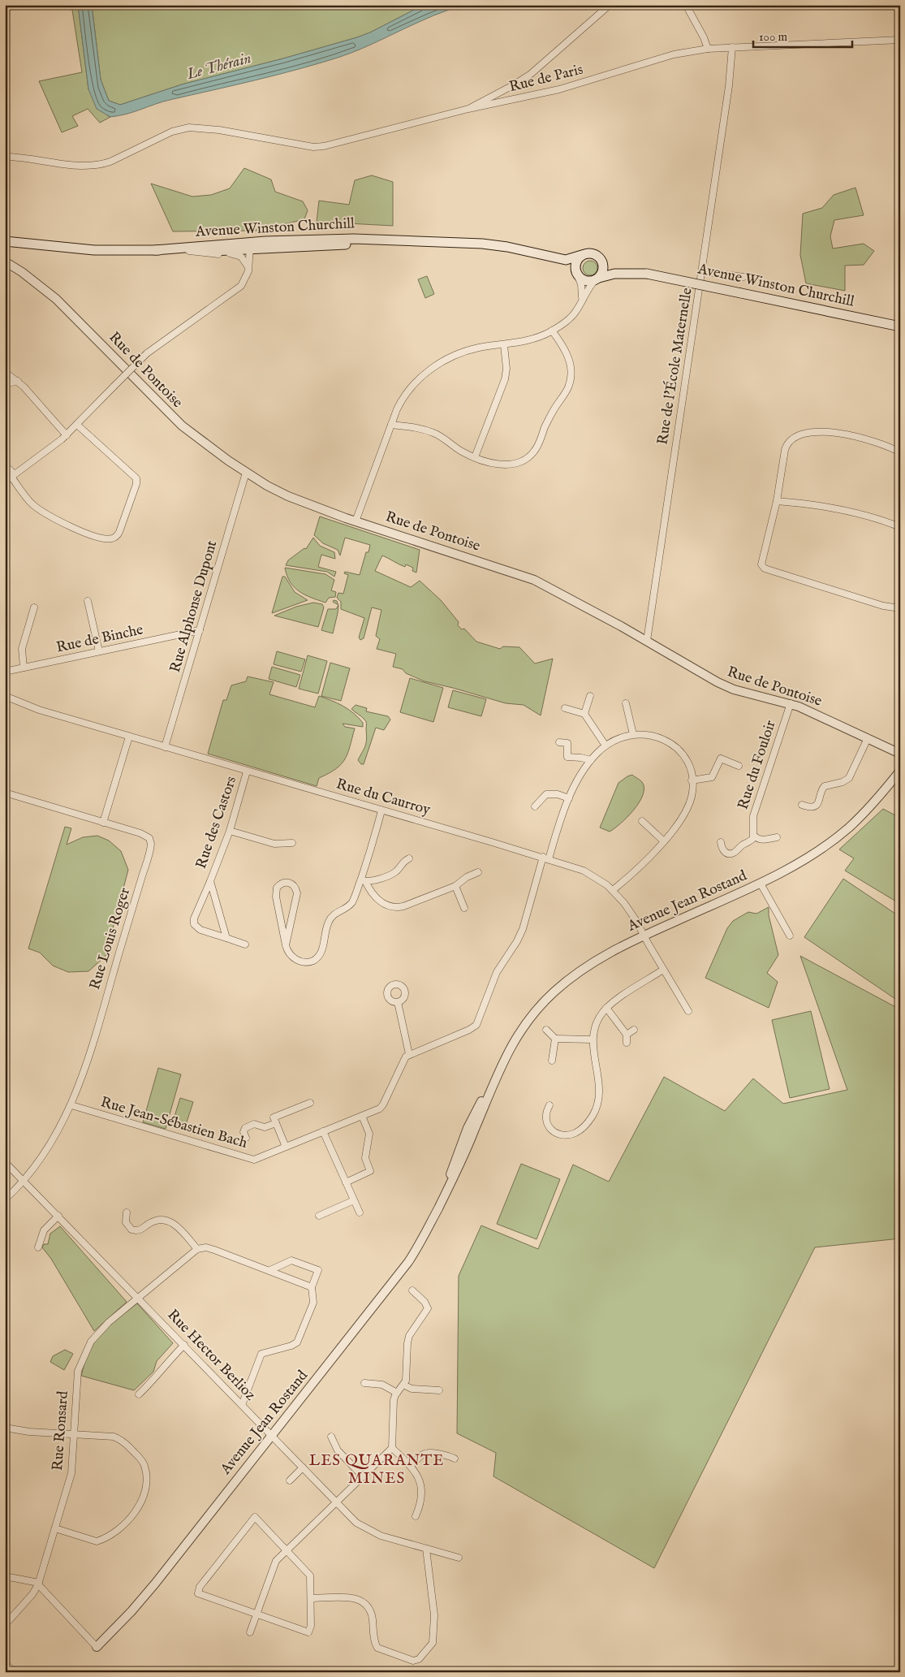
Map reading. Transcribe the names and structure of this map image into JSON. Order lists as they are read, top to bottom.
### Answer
{
  "streets": {
    "main road": ["Avenue Winston Churchill"],
    "street": [
      "Rue de Paris",
      "Rue de l'École Maternelle",
      "Rue de Pontoise",
      "Rue Alphonse Dupont",
      "Rue de Binche",
      "Rue du Fouloir",
      "Rue du Caurroy",
      "Rue des Castors",
      "Avenue Jean Rostand",
      "Rue Louis Roger",
      "Rue Jean-Sébastien Bach",
      "Rue Hector Berlioz",
      "Rue Ronsard"
    ]
  },
  "crossings": [
    ["Rue de Paris", "Rue de l'École Maternelle"],
    ["Rue de l'École Maternelle", "Rue de Pontoise"],
    ["Rue de Pontoise", "Rue Alphonse Dupont"],
    ["Rue de Pontoise", "Rue du Fouloir"],
    ["Rue Alphonse Dupont", "Rue de Binche"],
    ["Rue Alphonse Dupont", "Rue du Caurroy"],
    ["Rue du Caurroy", "Rue des Castors"],
    ["Rue du Caurroy", "Avenue Jean Rostand"],
    ["Avenue Jean Rostand", "Rue Hector Berlioz"],
    ["Rue Louis Roger", "Rue Jean-Sébastien Bach"],
    ["Rue Louis Roger", "Rue Hector Berlioz"],
    ["Rue Hector Berlioz", "Rue Ronsard"]
  ],
  "districts": ["LES QUARANTE MINES"],
  "water": ["Le Thérain"],
  "scale_bar": "100 m"
}
